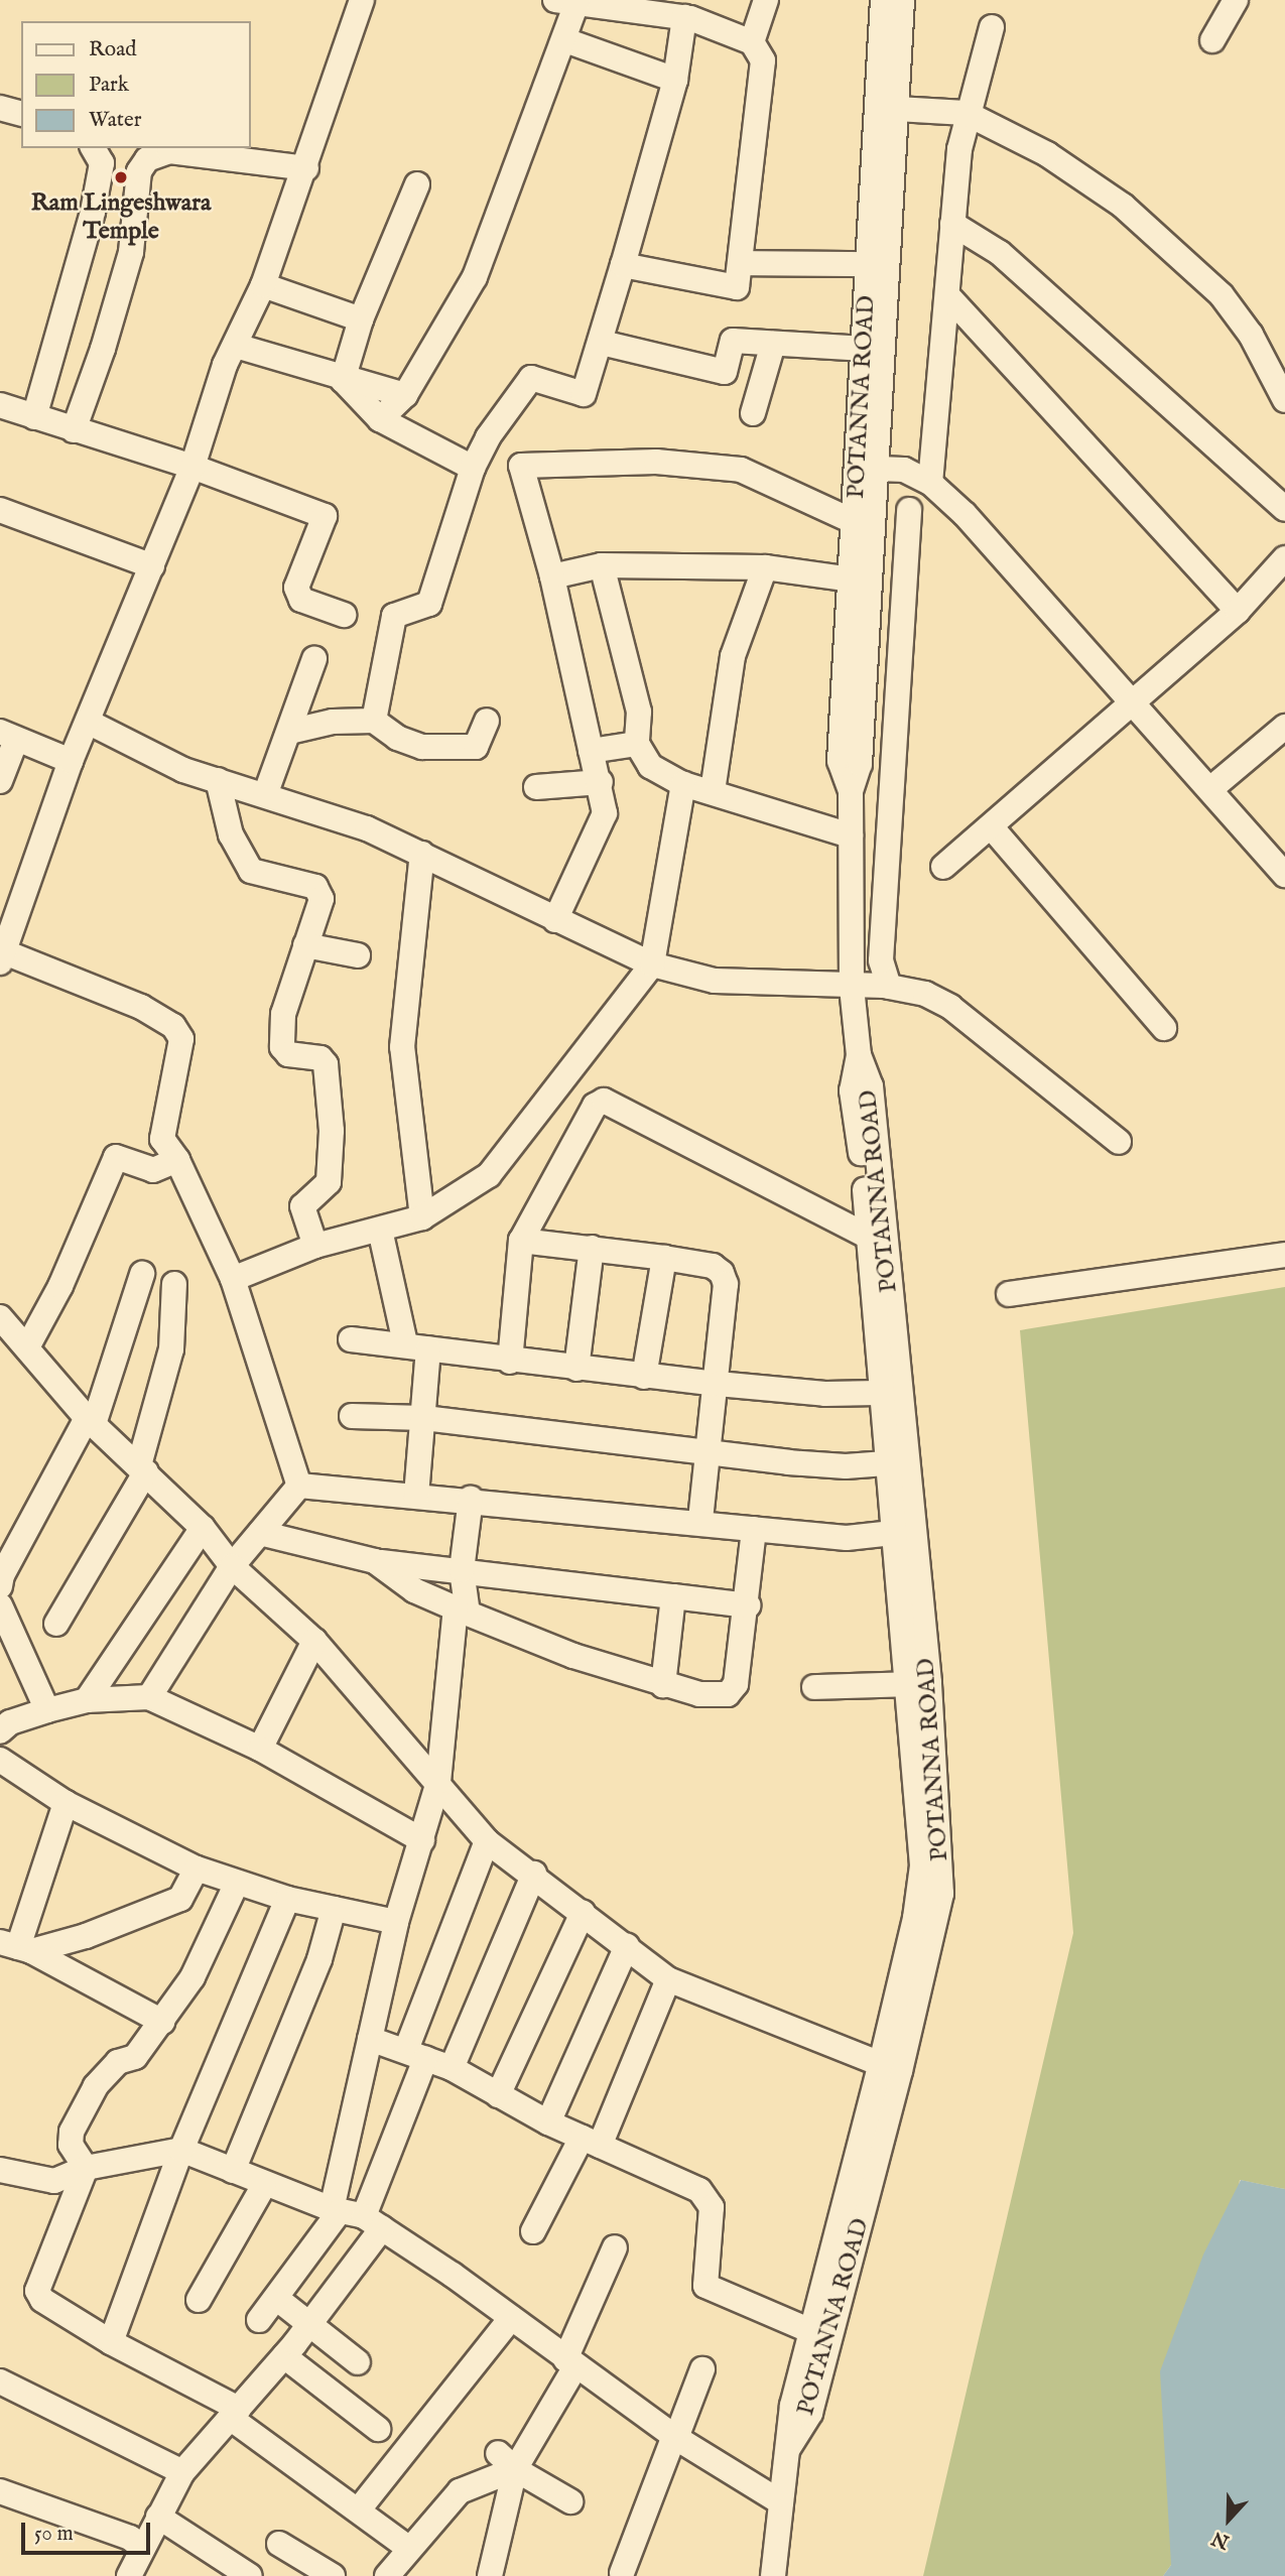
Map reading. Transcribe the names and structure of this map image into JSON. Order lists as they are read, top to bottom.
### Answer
{
  "streets": {
    "street": ["POTANNA ROAD"]
  },
  "places": ["Ram Lingeshwara Temple"],
  "legend": ["Road", "Park", "Water"],
  "scale_bar": "50 m",
  "north": "bottom"
}
